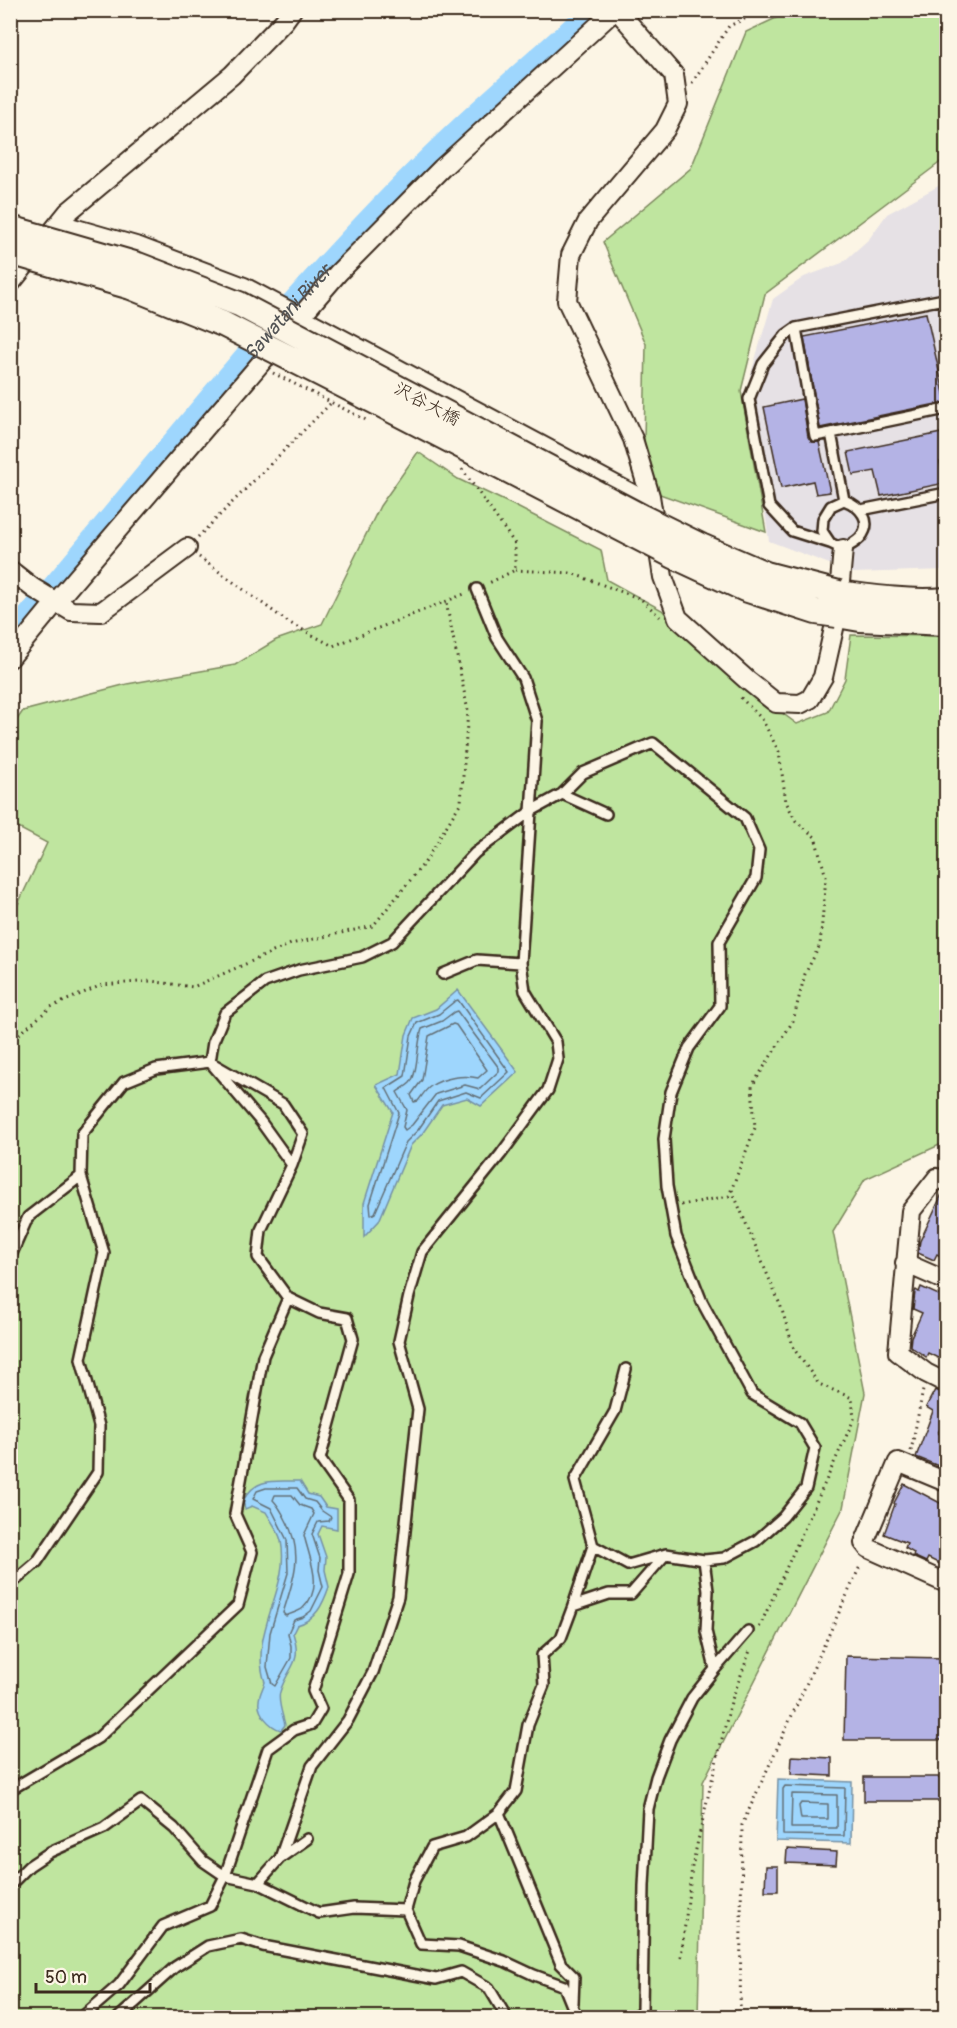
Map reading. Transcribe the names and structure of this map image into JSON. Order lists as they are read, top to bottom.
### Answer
{
  "streets": {
    "street": ["沢谷大橋"]
  },
  "water": ["Sawatani River"],
  "scale_bar": "50 m"
}
